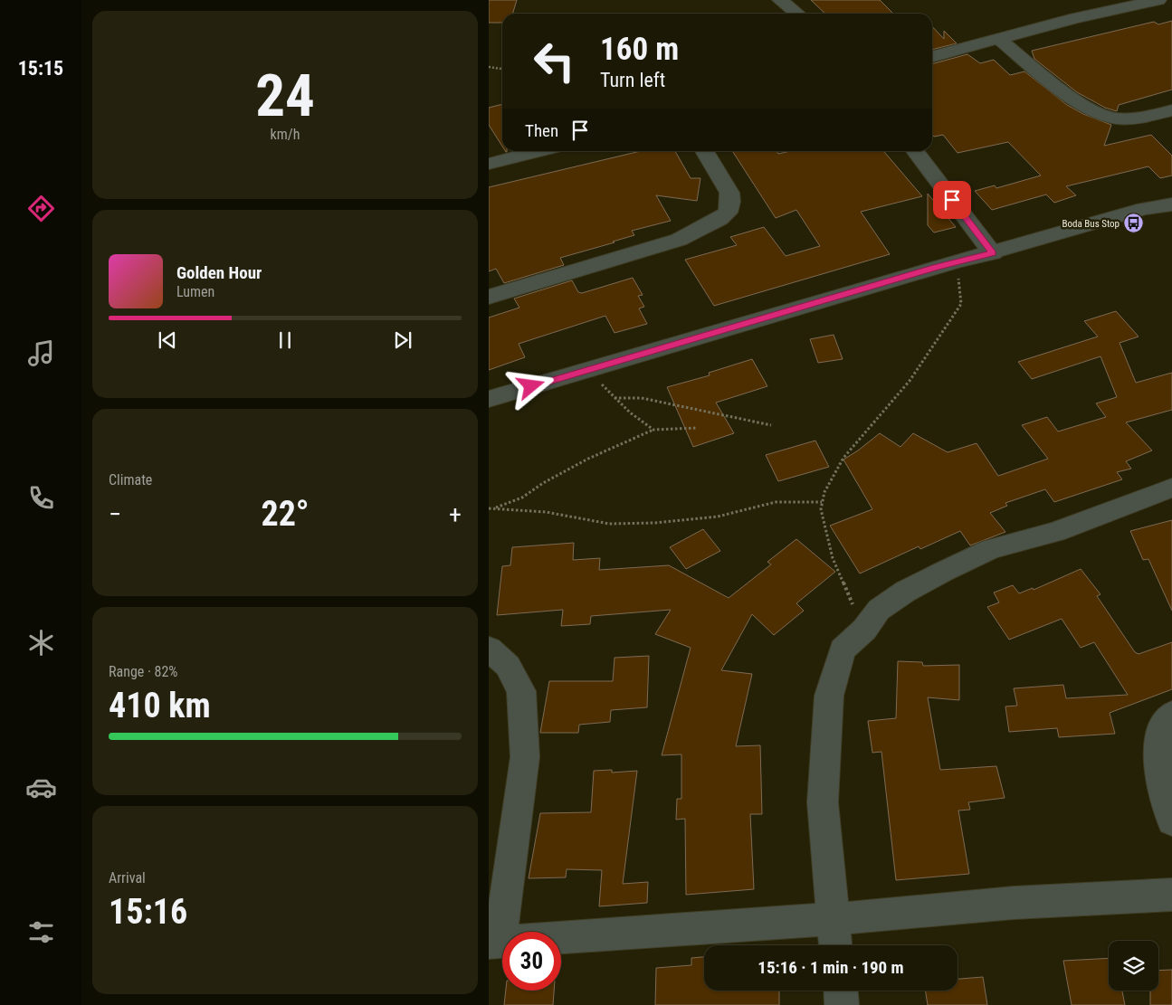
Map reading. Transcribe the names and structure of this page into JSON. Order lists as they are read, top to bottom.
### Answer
{
  "places": {
    "bus stop": ["Boda Bus Stop"]
  },
  "page": {
    "tabs": "15:15",
    "tile": [
      ["24", "km/h"],
      "Climate",
      ["Range · 82%", "410 km"],
      ["Arrival", "15:16"]
    ],
    "turn": ["160 m", "Turn left"],
    "then": "Then",
    "song": ["Golden Hour", "Lumen"],
    "heat": ["−", "22°", "+"],
    "limit": "30",
    "trip": "15:16 · 1 min · 190 m"
  }
}
